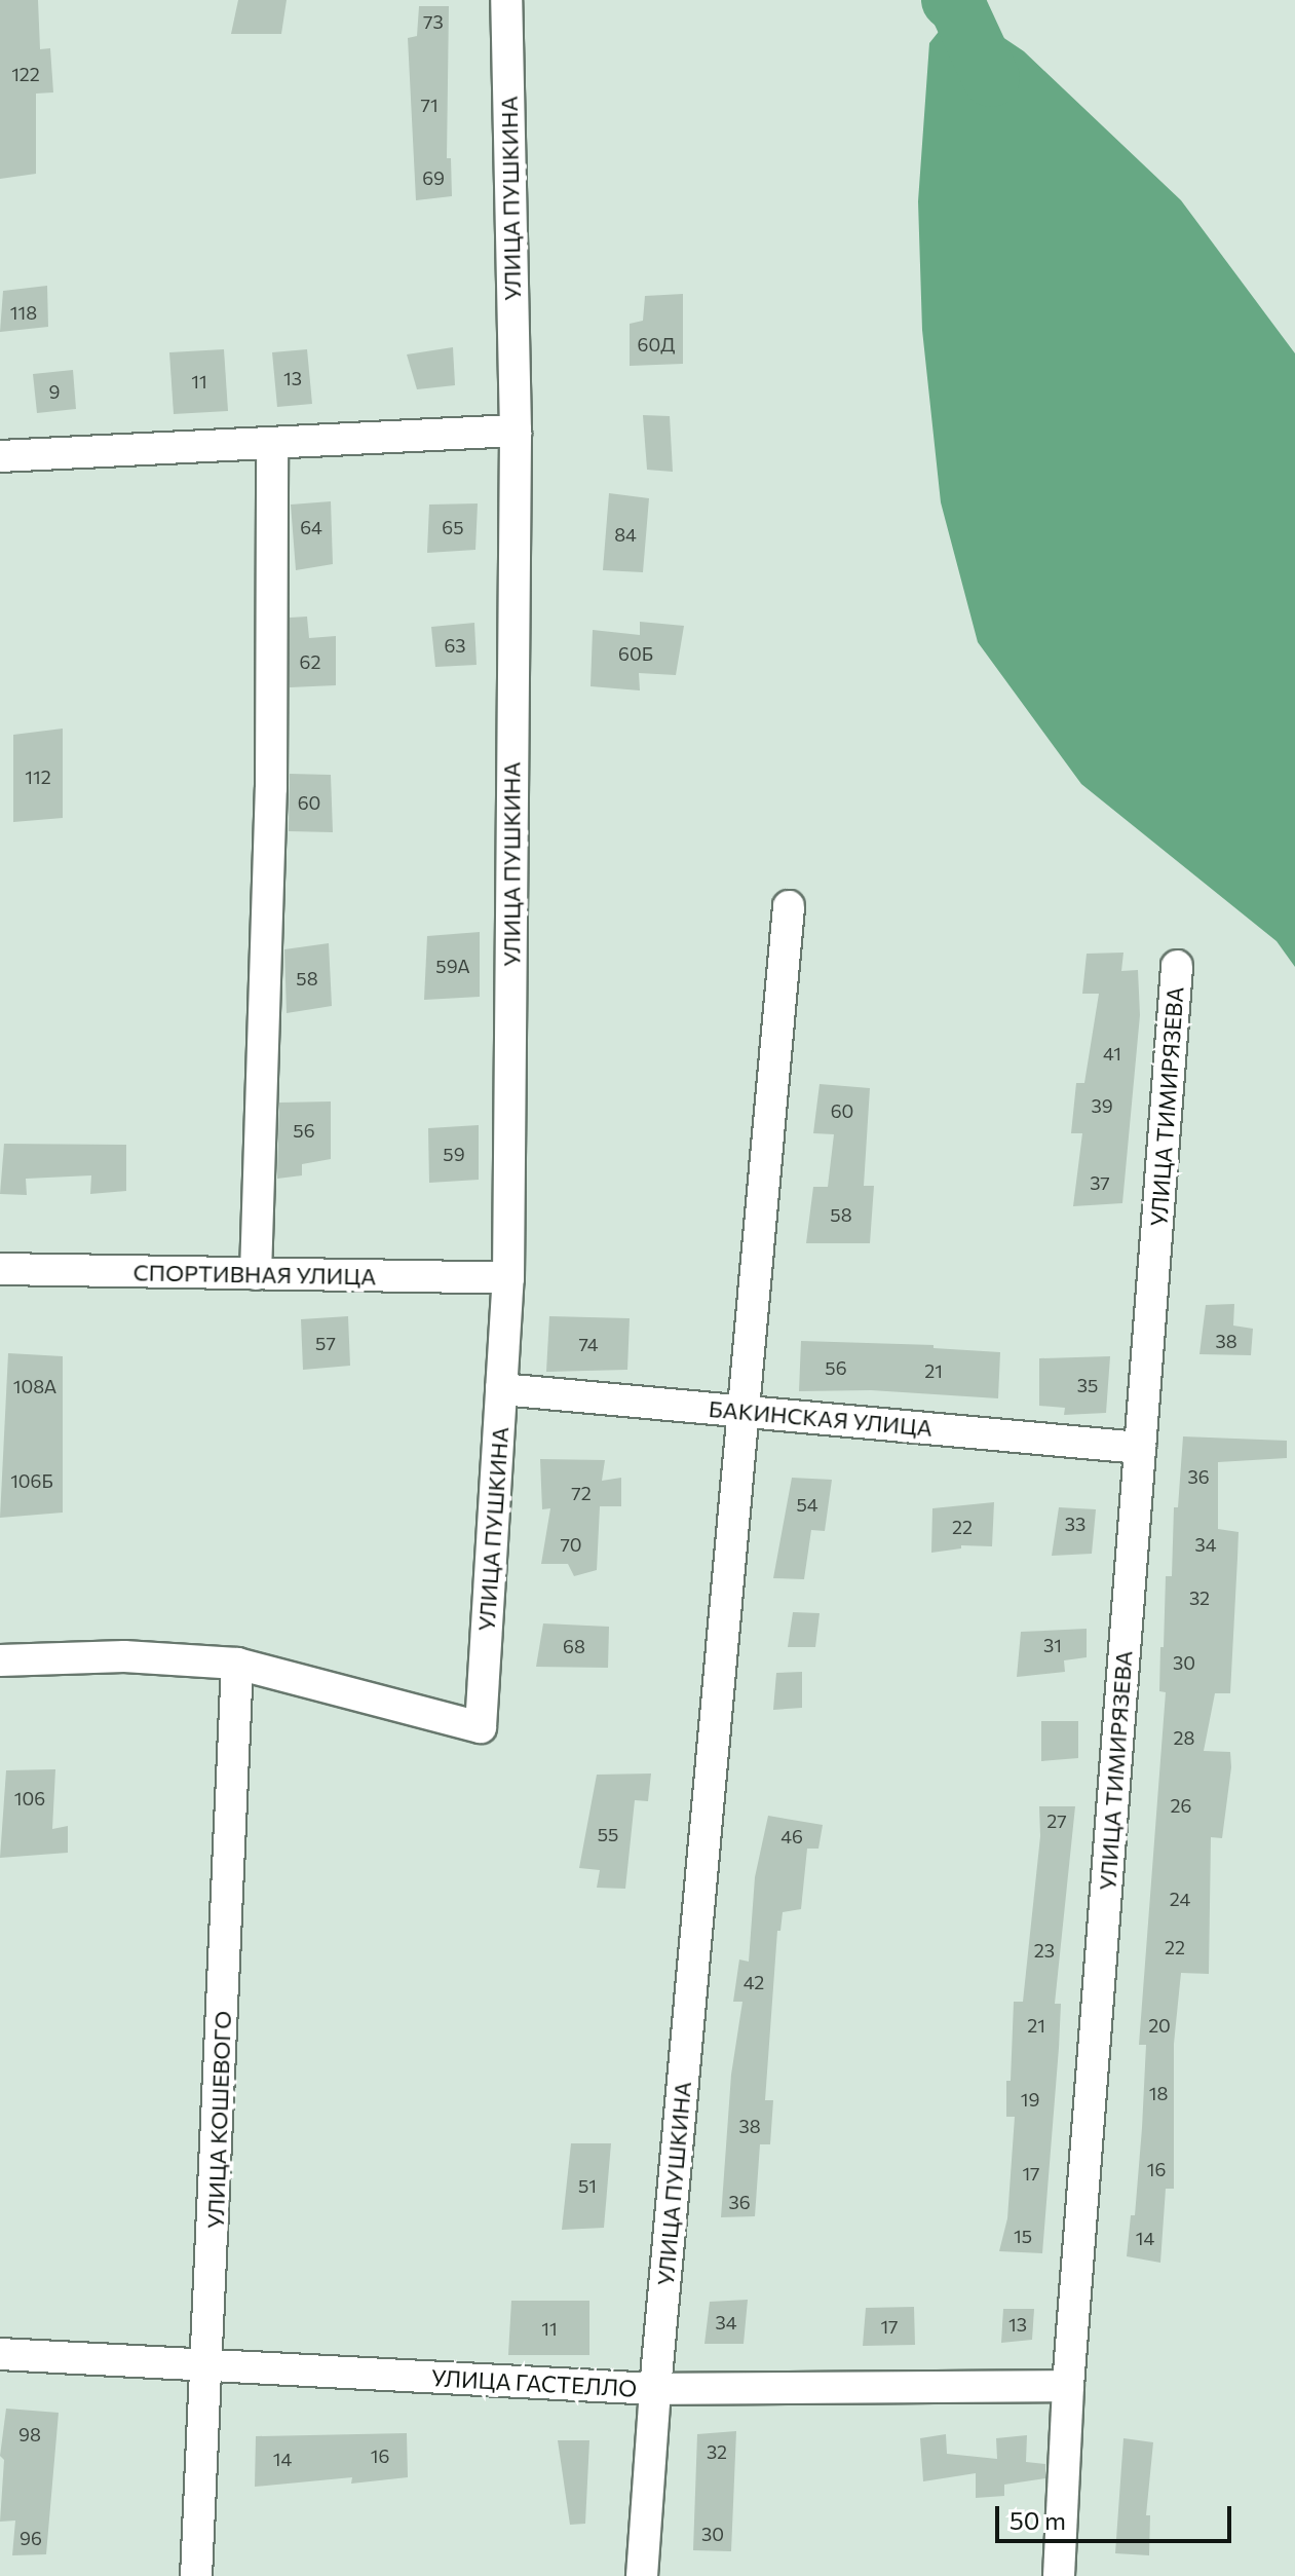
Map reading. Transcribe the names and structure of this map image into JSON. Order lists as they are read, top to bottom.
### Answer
{
  "streets": {
    "street": [
      "УЛИЦА ПУШКИНА",
      "УЛИЦА ТИМИРЯЗЕВА",
      "СПОРТИВНАЯ УЛИЦА",
      "БАКИНСКАЯ УЛИЦА",
      "УЛИЦА КОШЕВОГО",
      "УЛИЦА ГАСТЕЛЛО"
    ]
  },
  "crossings": [
    ["УЛИЦА ПУШКИНА", "СПОРТИВНАЯ УЛИЦА"],
    ["УЛИЦА ПУШКИНА", "БАКИНСКАЯ УЛИЦА"],
    ["УЛИЦА ПУШКИНА", "УЛИЦА КОШЕВОГО"],
    ["УЛИЦА ПУШКИНА", "УЛИЦА ГАСТЕЛЛО"],
    ["УЛИЦА ТИМИРЯЗЕВА", "БАКИНСКАЯ УЛИЦА"],
    ["УЛИЦА ТИМИРЯЗЕВА", "УЛИЦА ГАСТЕЛЛО"],
    ["УЛИЦА КОШЕВОГО", "УЛИЦА ГАСТЕЛЛО"]
  ],
  "house_numbers": [
    "73",
    "122",
    "71",
    "69",
    "118",
    "60Д",
    "13",
    "11",
    "9",
    "64",
    "65",
    "84",
    "63",
    "60Б",
    "62",
    "112",
    "60",
    "59А",
    "58",
    "41",
    "39",
    "60",
    "56",
    "59",
    "37",
    "58",
    "38",
    "57",
    "74",
    "56",
    "21",
    "35",
    "108А",
    "36",
    "106Б",
    "72",
    "54",
    "33",
    "22",
    "70",
    "34",
    "32",
    "31",
    "68",
    "30",
    "28",
    "106",
    "26",
    "27",
    "55",
    "46",
    "24",
    "22",
    "23",
    "42",
    "21",
    "20",
    "18",
    "19",
    "38",
    "16",
    "17",
    "51",
    "36",
    "15",
    "14",
    "34",
    "13",
    "17",
    "11",
    "98",
    "32",
    "16",
    "14",
    "30",
    "96"
  ],
  "scale_bar": "50 m"
}
